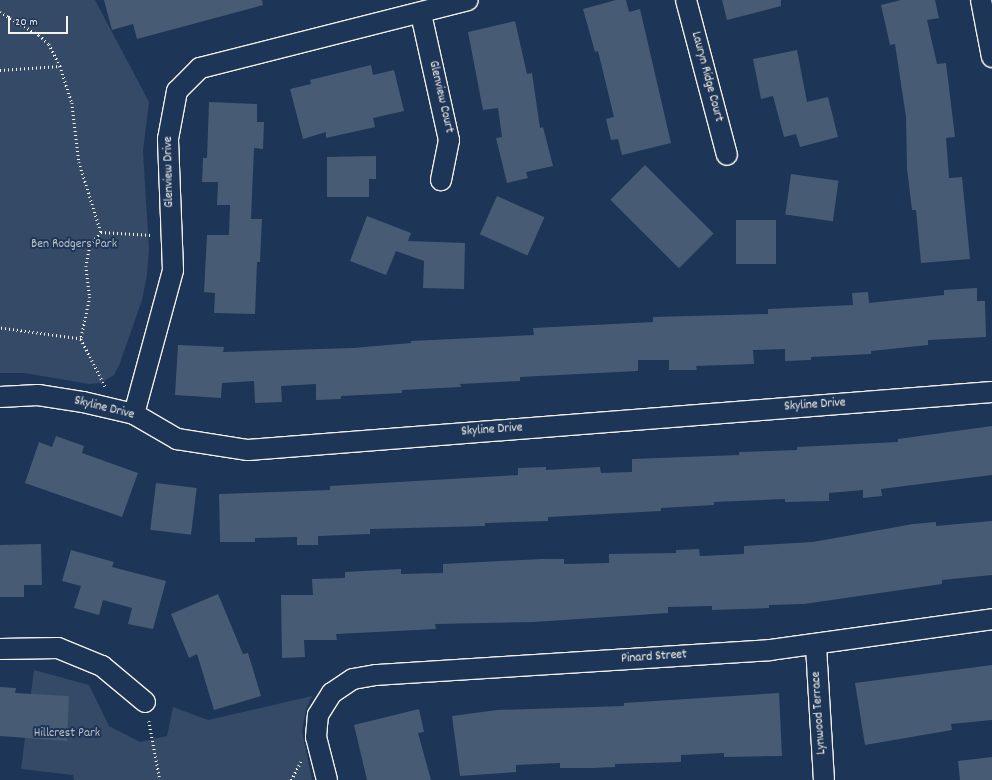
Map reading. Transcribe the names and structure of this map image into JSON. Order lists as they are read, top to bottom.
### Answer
{
  "streets": {
    "street": [
      "Lauryn Ridge Court",
      "Glenview Court",
      "Glenview Drive",
      "Skyline Drive",
      "Pinard Street",
      "Lynwood Terrace"
    ]
  },
  "crossings": [
    ["Glenview Court", "Glenview Drive"],
    ["Glenview Drive", "Skyline Drive"],
    ["Pinard Street", "Lynwood Terrace"]
  ],
  "parks": ["Ben Rodgers Park", "Hillcrest Park"],
  "scale_bar": "20 m"
}
